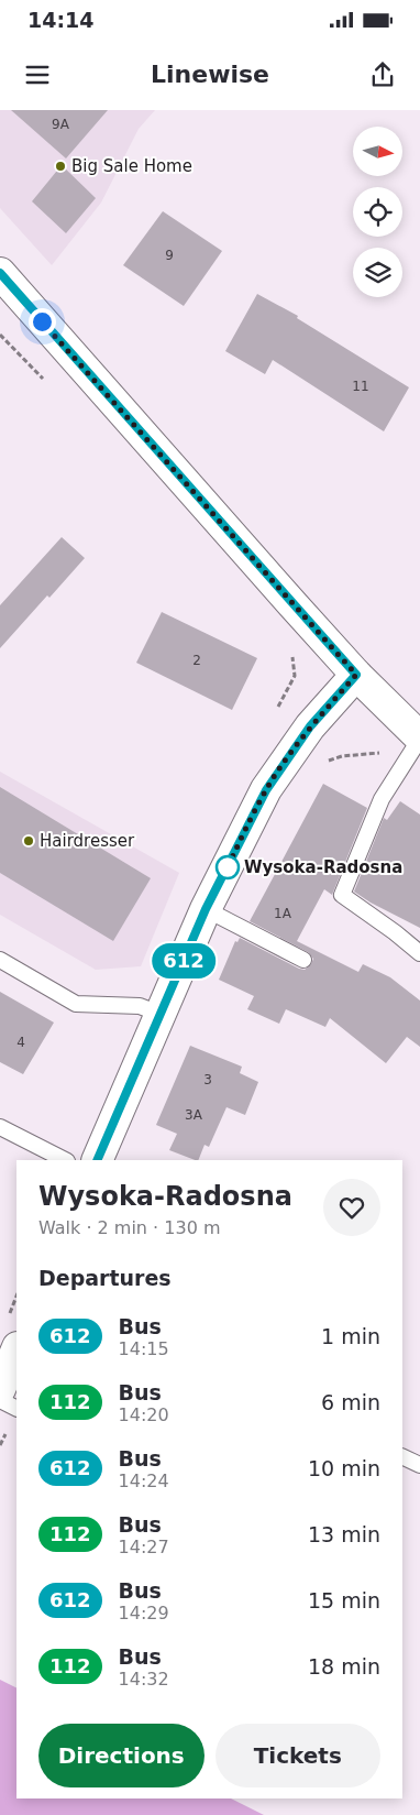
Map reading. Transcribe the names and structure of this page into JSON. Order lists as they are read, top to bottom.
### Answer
{
  "places": ["Big Sale Home", "Hairdresser", "Wysoka-Radosna"],
  "lines": ["bus line 612"],
  "house_numbers": [
    "9A",
    "9",
    "11",
    "2",
    "1A",
    "4",
    "3",
    "3A"
  ],
  "north": "right",
  "page": {
    "status": "14:14",
    "header": "Linewise",
    "on_map": "612",
    "heading": [
      ["Wysoka-Radosna", "Walk · 2 min · 130 m"],
      "Departures"
    ],
    "list": [
      {
        "mark": "612",
        "name": "Bus",
        "note": "14:15",
        "value": "1 min"
      },
      {
        "mark": "112",
        "name": "Bus",
        "note": "14:20",
        "value": "6 min"
      },
      {
        "mark": "612",
        "name": "Bus",
        "note": "14:24",
        "value": "10 min"
      },
      {
        "mark": "112",
        "name": "Bus",
        "note": "14:27",
        "value": "13 min"
      },
      {
        "mark": "612",
        "name": "Bus",
        "note": "14:29",
        "value": "15 min"
      },
      {
        "mark": "112",
        "name": "Bus",
        "note": "14:32",
        "value": "18 min"
      }
    ],
    "buttons": ["Directions", "Tickets"]
  }
}
